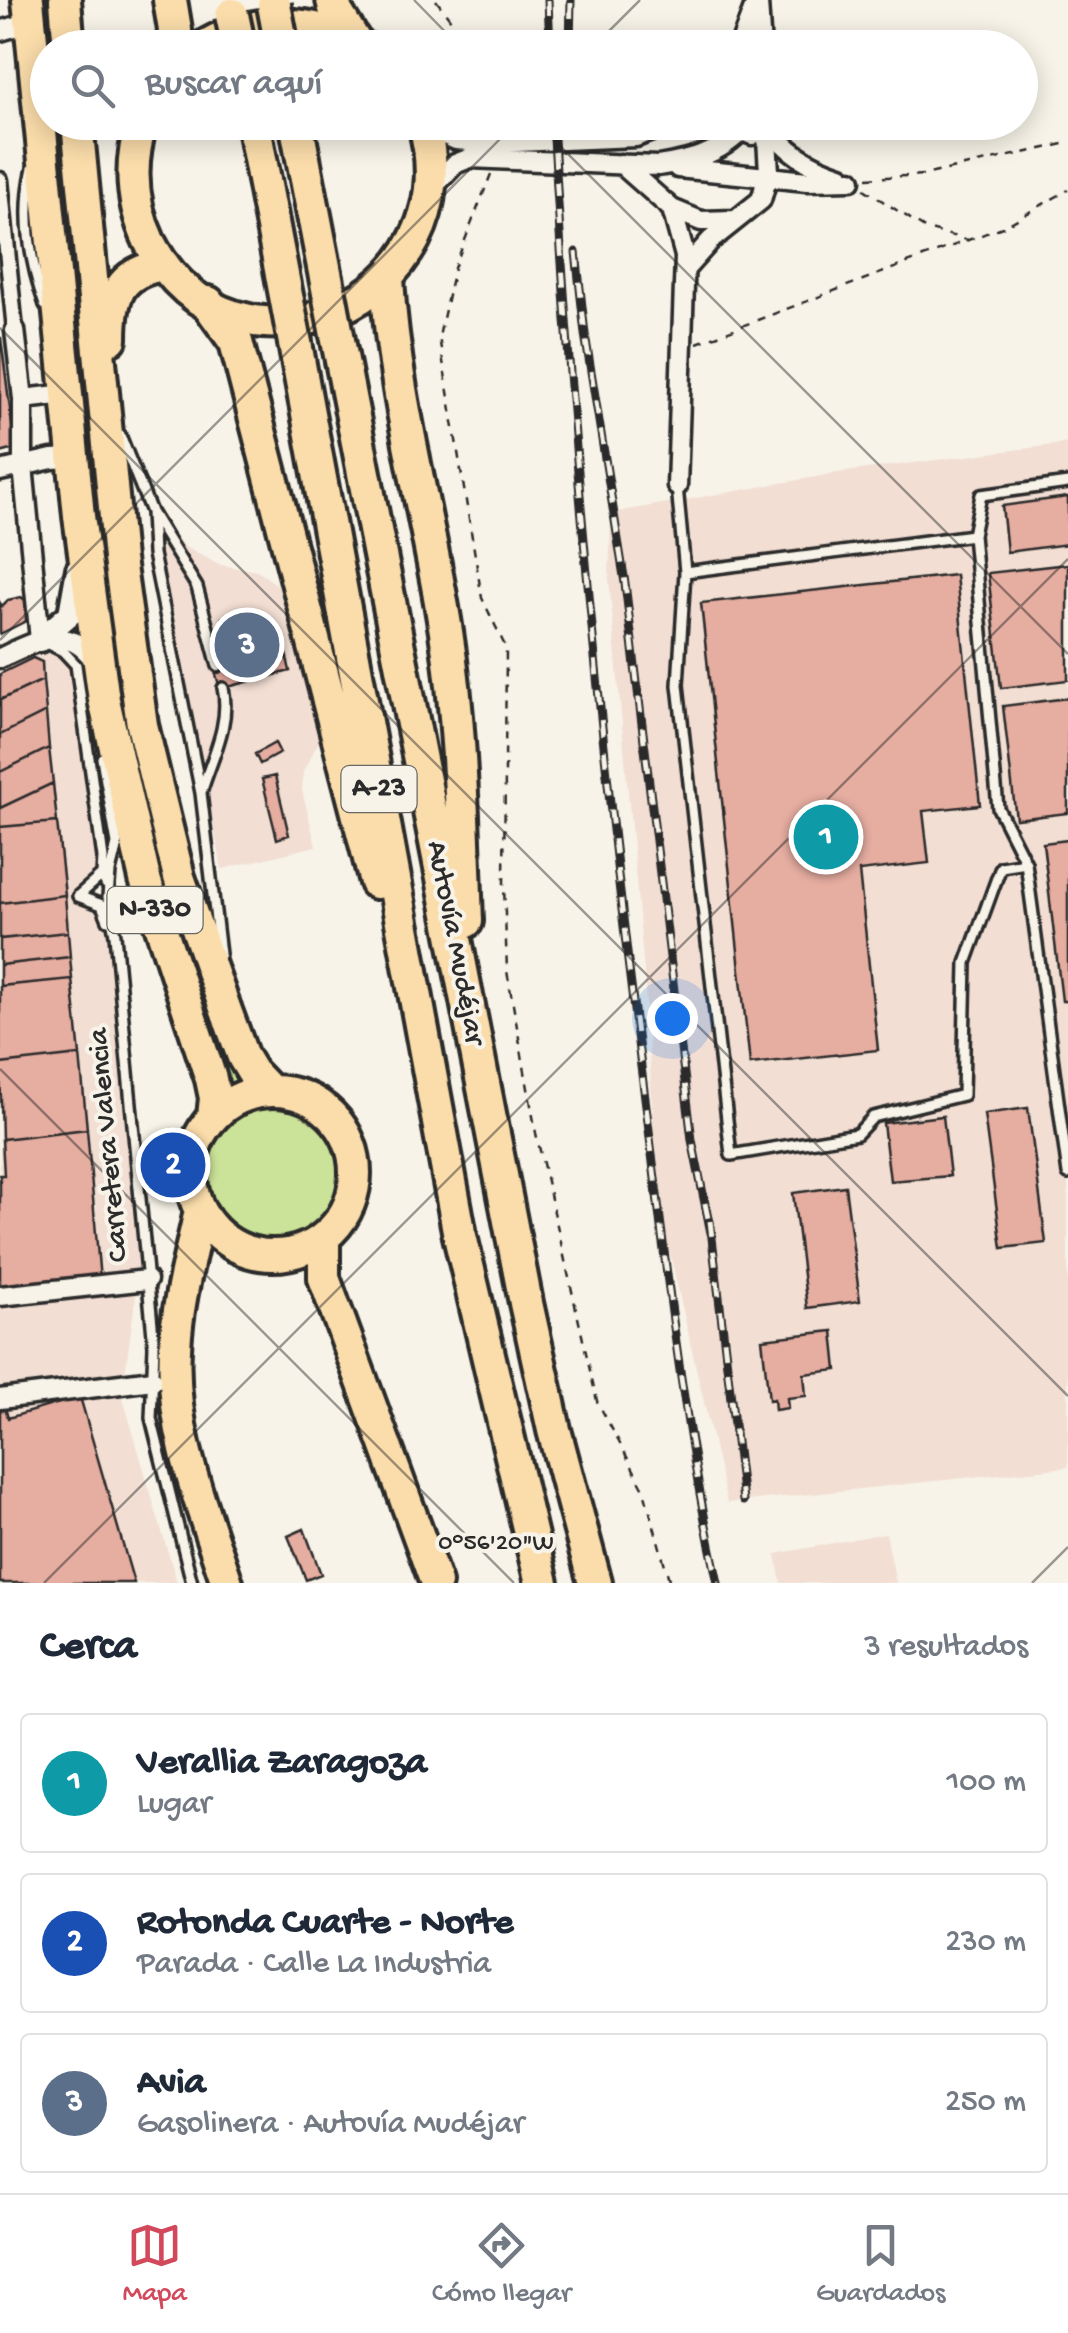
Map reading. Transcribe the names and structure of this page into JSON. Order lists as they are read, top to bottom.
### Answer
{
  "streets": {
    "highway": ["A-23", "N-330", "Autovía Mudéjar"],
    "lane": ["Carretera Valencia"]
  },
  "crossings": [
    ["N-330", "Carretera Valencia"]
  ],
  "page": {
    "search": "Buscar aquí",
    "pins": ["3", "1", "2"],
    "heading": ["Cerca", "3 resultados"],
    "list": [
      {
        "mark": "1",
        "name": "Verallia Zaragoza",
        "note": "Lugar",
        "value": "100 m"
      },
      {
        "mark": "2",
        "name": "Rotonda Cuarte - Norte",
        "note": "Parada · Calle La Industria",
        "value": "230 m"
      },
      {
        "mark": "3",
        "name": "Avia",
        "note": "Gasolinera · Autovía Mudéjar",
        "value": "250 m"
      }
    ],
    "nav": ["Mapa", "Cómo llegar", "Guardados"]
  },
  "coordinates": ["0°56'20\"W"]
}
